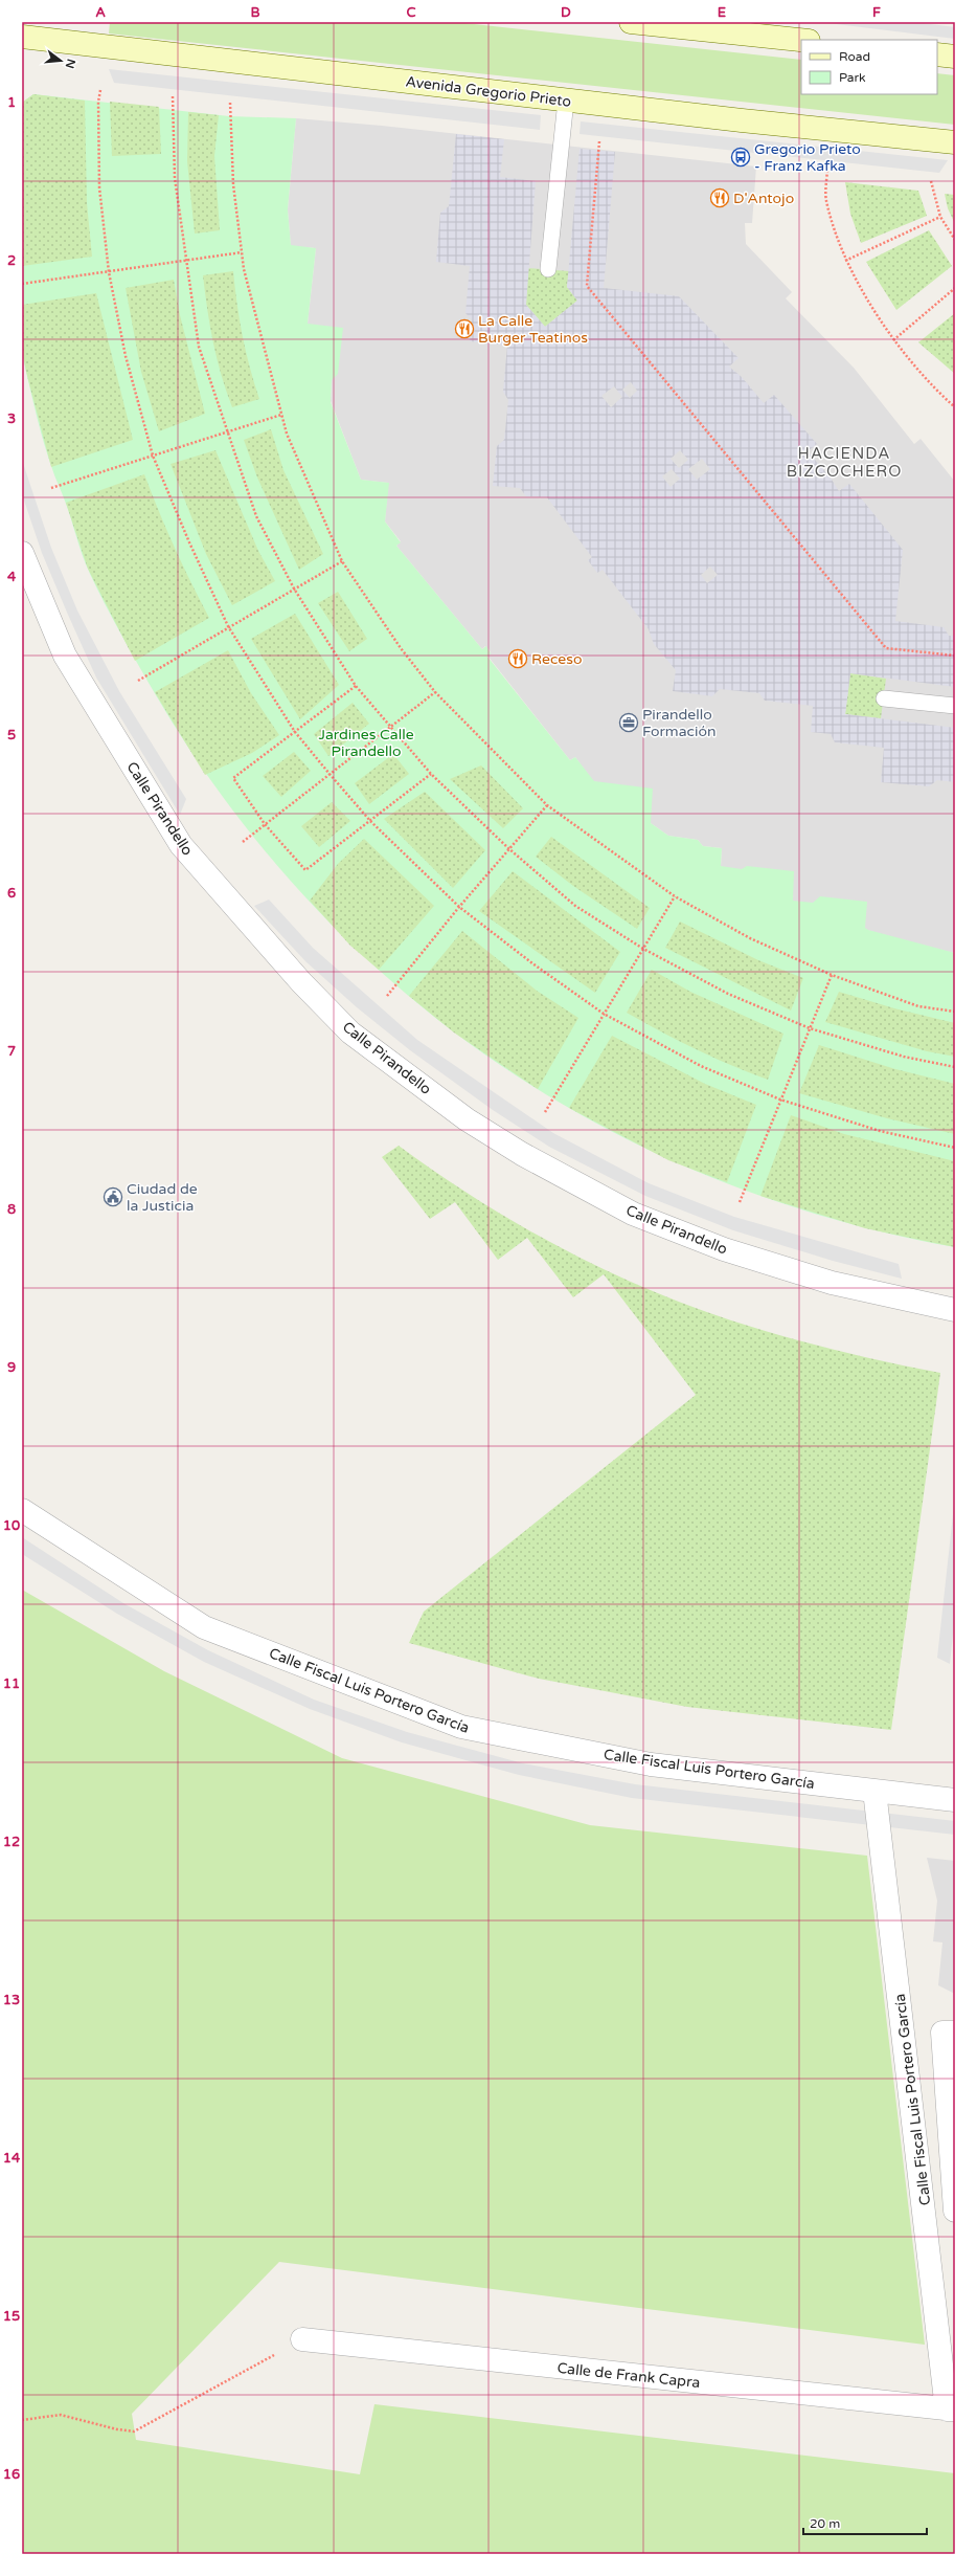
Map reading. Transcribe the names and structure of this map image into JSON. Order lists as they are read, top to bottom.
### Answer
{
  "streets": {
    "street": [
      "Avenida Gregorio Prieto",
      "Calle Pirandello",
      "Calle Fiscal Luis Portero García",
      "Calle de Frank Capra"
    ]
  },
  "crossings": [
    ["Calle Fiscal Luis Portero García", "Calle de Frank Capra"]
  ],
  "districts": ["HACIENDA BIZCOCHERO"],
  "parks": ["Jardines Calle Pirandello"],
  "places": {
    "bus stop": ["Gregorio Prieto - Franz Kafka"],
    "restaurant": ["D'Antojo", "La Calle Burger Teatinos", "Receso"],
    "office": ["Pirandello Formación"],
    "public building": ["Ciudad de la Justicia"]
  },
  "legend": ["Road", "Park"],
  "scale_bar": "20 m",
  "north": "right",
  "grid": {
    "columns": [
      "A",
      "B",
      "C",
      "D",
      "E",
      "F"
    ],
    "rows": [
      "1",
      "2",
      "3",
      "4",
      "5",
      "6",
      "7",
      "8",
      "9",
      "10",
      "11",
      "12",
      "13",
      "14",
      "15",
      "16"
    ]
  }
}
